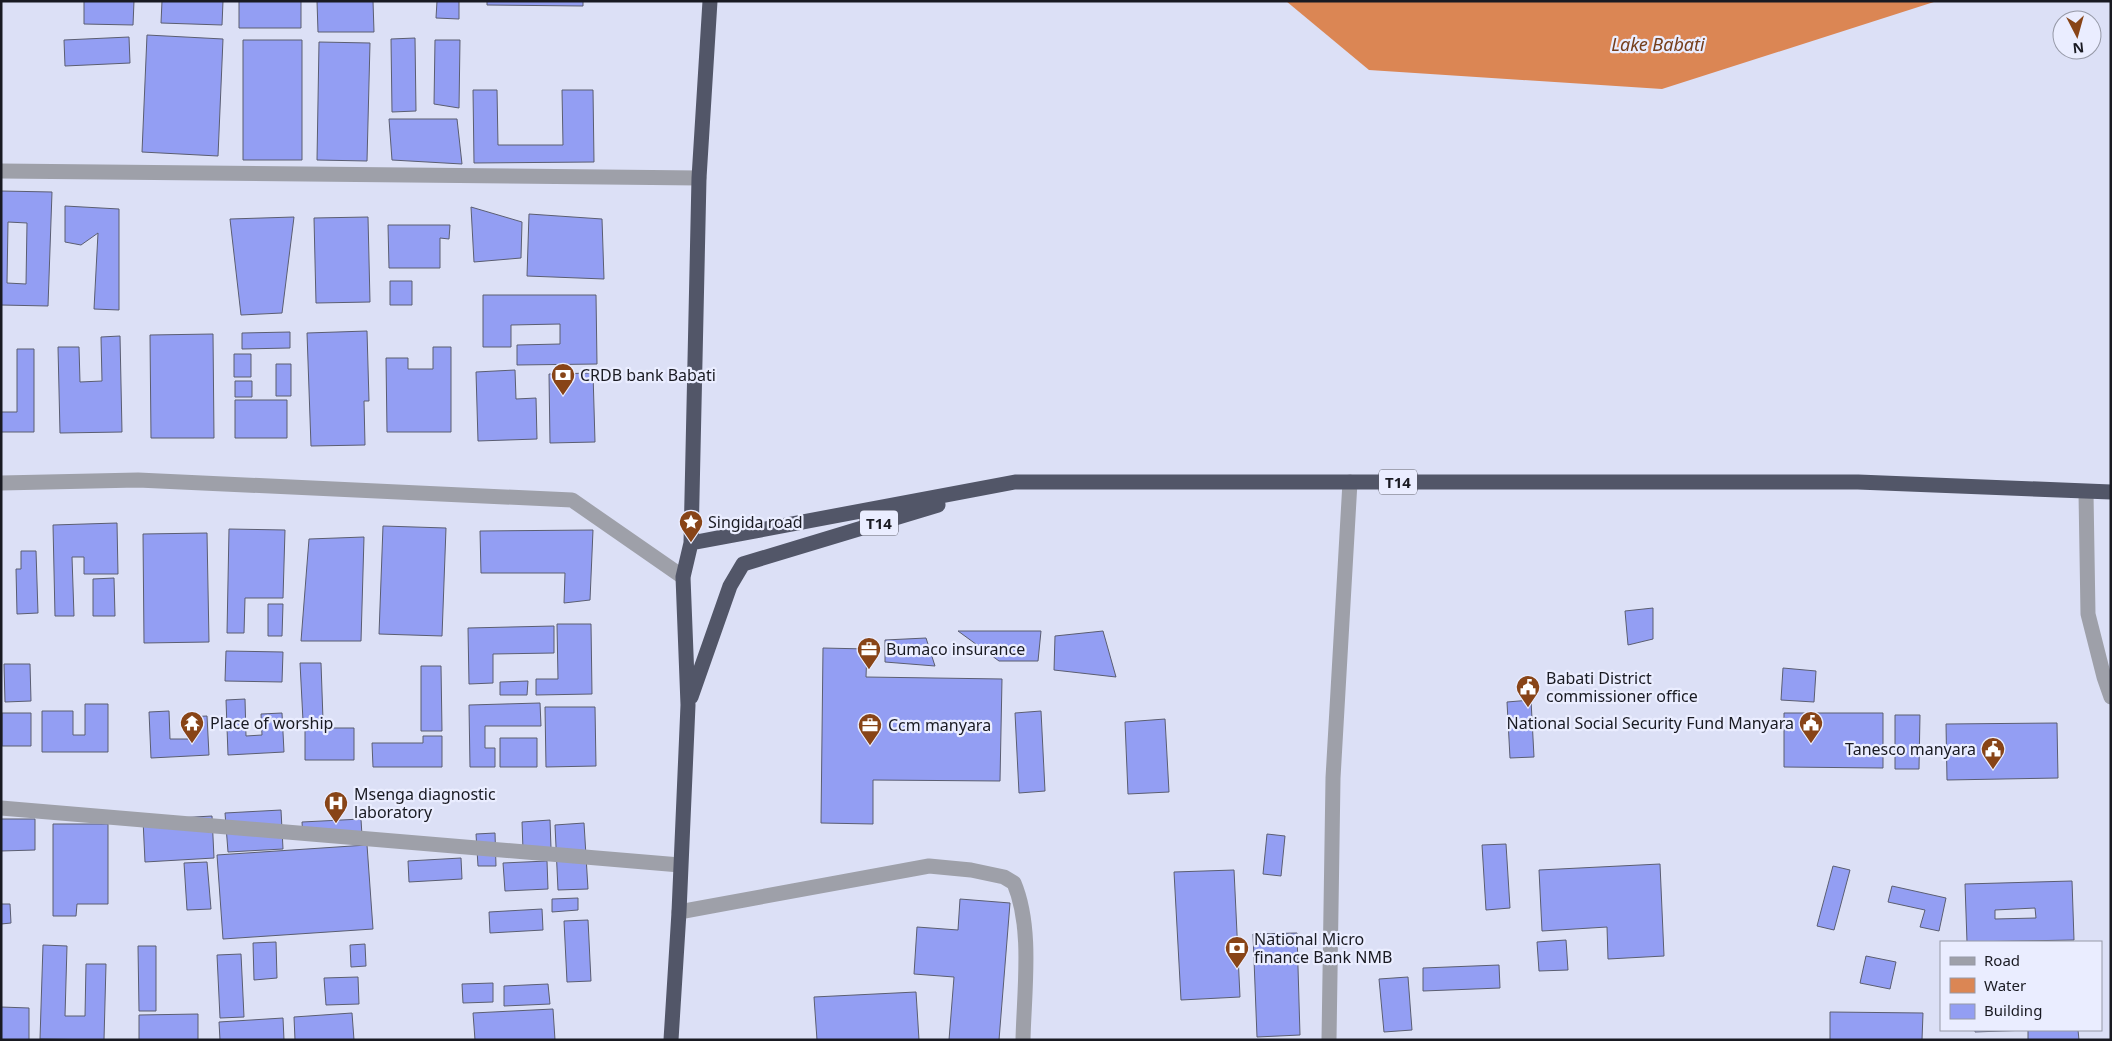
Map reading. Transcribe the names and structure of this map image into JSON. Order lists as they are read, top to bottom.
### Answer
{
  "streets": {
    "highway": ["T14"]
  },
  "water": ["Lake Babati"],
  "places": {
    "bank": ["CRDB bank Babati", "National Micro finance Bank NMB"],
    "place": ["Singida road"],
    "office": ["Bumaco insurance", "Ccm manyara"],
    "public building": ["Babati District commissioner office", "National Social Security Fund Manyara", "Tanesco manyara"],
    "temple": ["Place of worship"],
    "hospital": ["Msenga diagnostic laboratory"]
  },
  "legend": ["Road", "Water", "Building"],
  "north": "bottom"
}
